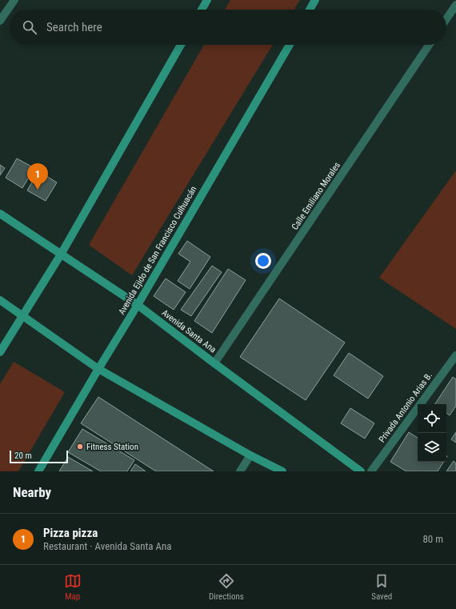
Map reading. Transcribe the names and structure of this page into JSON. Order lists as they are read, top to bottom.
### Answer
{
  "streets": {
    "street": [
      "Calle Emiliano Morales",
      "Avenida Ejido de San Francisco Culhuacán",
      "Avenida Santa Ana",
      "Privada Antonio Arias B."
    ]
  },
  "crossings": [
    ["Calle Emiliano Morales", "Avenida Santa Ana"],
    ["Avenida Ejido de San Francisco Culhuacán", "Avenida Santa Ana"]
  ],
  "places": ["Fitness Station"],
  "scale_bar": "20 m",
  "page": {
    "search": "Search here",
    "pins": "1",
    "scale": "20 m",
    "heading": "Nearby",
    "list": [
      {
        "mark": "1",
        "name": "Pizza pizza",
        "note": "Restaurant · Avenida Santa Ana",
        "value": "80 m"
      }
    ],
    "nav": ["Map", "Directions", "Saved"]
  }
}
